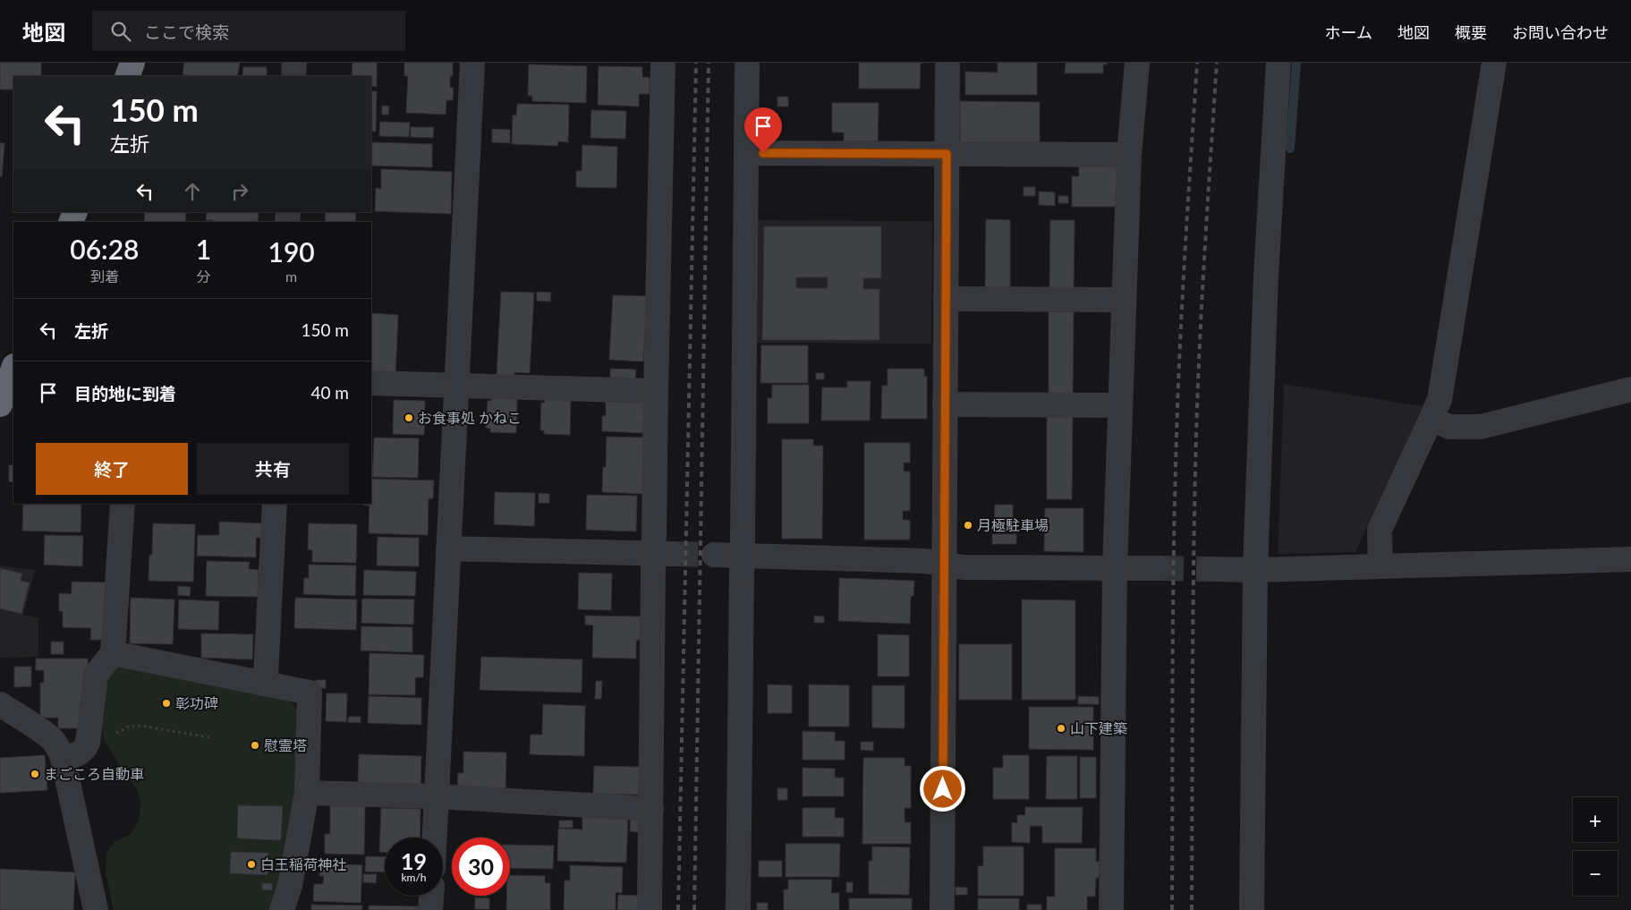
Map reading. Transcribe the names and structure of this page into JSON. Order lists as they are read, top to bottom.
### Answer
{
  "places": [
    "お食事処 かねこ",
    "月極駐車場",
    "彰功碑",
    "山下建築",
    "慰霊塔",
    "まごころ自動車",
    "白王稲荷神社"
  ],
  "page": {
    "header": "地図",
    "search": "ここで検索",
    "nav": [
      "ホーム",
      "地図",
      "概要",
      "お問い合わせ"
    ],
    "turn": ["150 m", "左折"],
    "eta": [
      "06:28",
      "到着",
      "1",
      "分",
      "190",
      "m"
    ],
    "list": [
      {
        "name": "左折",
        "value": "150 m"
      },
      {
        "name": "目的地に到着",
        "value": "40 m"
      }
    ],
    "buttons": ["終了", "共有"],
    "map_buttons": ["+", "−"],
    "speed": "19 km/h",
    "limit": "30"
  }
}
